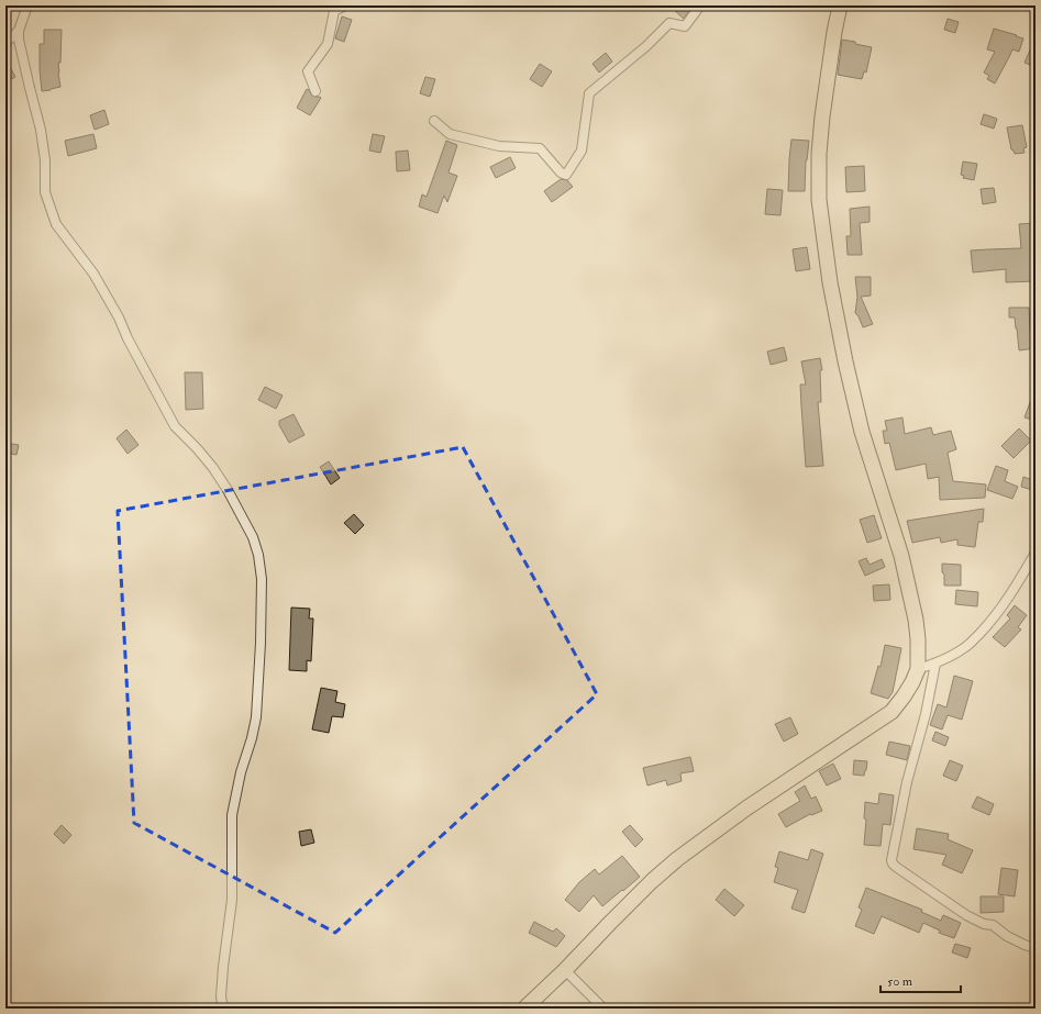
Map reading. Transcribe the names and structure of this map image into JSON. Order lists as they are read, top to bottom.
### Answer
{
  "scale_bar": "50 m"
}
